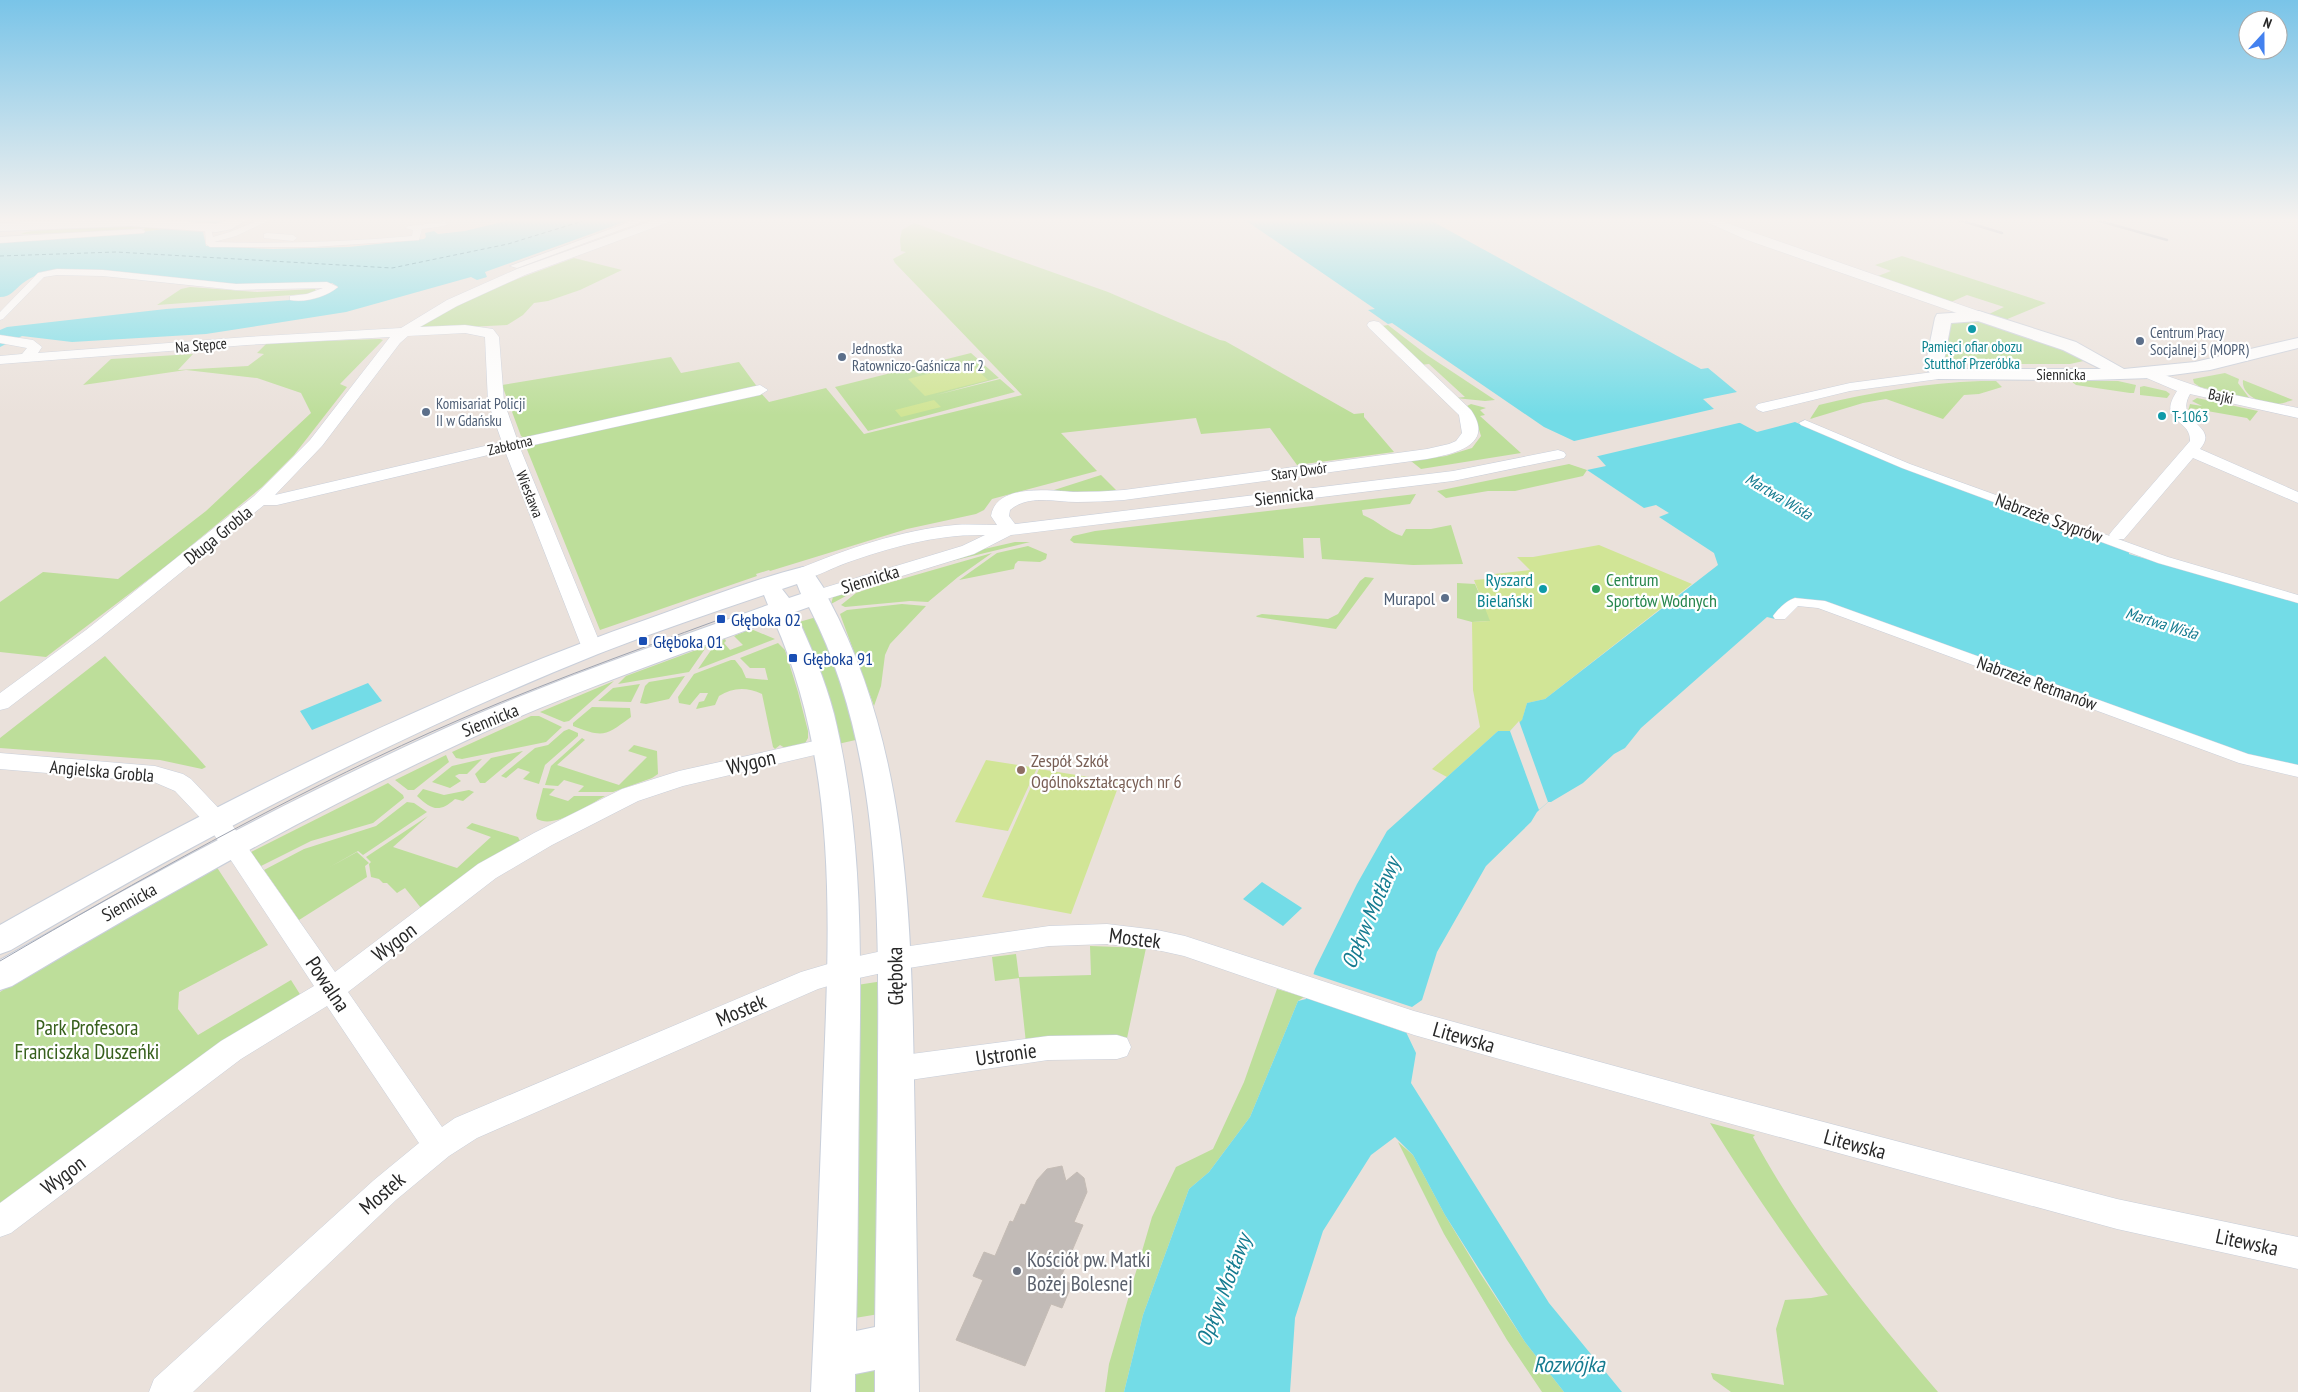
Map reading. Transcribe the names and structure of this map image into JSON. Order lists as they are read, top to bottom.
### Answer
{
  "streets": {
    "street": [
      "Na Stępce",
      "Siennicka",
      "Bajki",
      "Zabłotna",
      "Stary Dwór",
      "Wiesława",
      "Nabrzeże Szyprów",
      "Długa Grobla",
      "Nabrzeże Retmanów",
      "Wygon",
      "Angielska Grobla",
      "Mostek",
      "Głęboka",
      "Powalna",
      "Litewska",
      "Ustronie"
    ]
  },
  "crossings": [
    ["Na Stępce", "Wiesława"],
    ["Na Stępce", "Długa Grobla"],
    ["Siennicka", "Bajki"],
    ["Siennicka", "Stary Dwór"],
    ["Siennicka", "Wiesława"],
    ["Siennicka", "Angielska Grobla"],
    ["Siennicka", "Głęboka"],
    ["Siennicka", "Powalna"],
    ["Zabłotna", "Wiesława"],
    ["Zabłotna", "Długa Grobla"],
    ["Wiesława", "Długa Grobla"],
    ["Wygon", "Powalna"],
    ["Angielska Grobla", "Powalna"],
    ["Mostek", "Głęboka"],
    ["Mostek", "Powalna"],
    ["Mostek", "Litewska"],
    ["Głęboka", "Ustronie"]
  ],
  "water": ["Martwa Wisła", "Opływ Motławy", "Rozwójka"],
  "parks": ["Park Profesora Franciszka Duszeńki"],
  "places": {
    "other": [
      "Pamięci ofiar obozu Stutthof Przeróbka",
      "Centrum Pracy Socjalnej 5 (MOPR)",
      "Jednostka Ratowniczo-Gaśnicza nr 2",
      "Komisariat Policji II w Gdańsku",
      "T-1063",
      "Ryszard Bielański",
      "Centrum Sportów Wodnych",
      "Murapol",
      "Zespół Szkół Ogólnokształcących nr 6",
      "Kościół pw. Matki Bożej Bolesnej"
    ],
    "transit": ["Głęboka 02", "Głęboka 01", "Głęboka 91"]
  },
  "north": "top"
}
